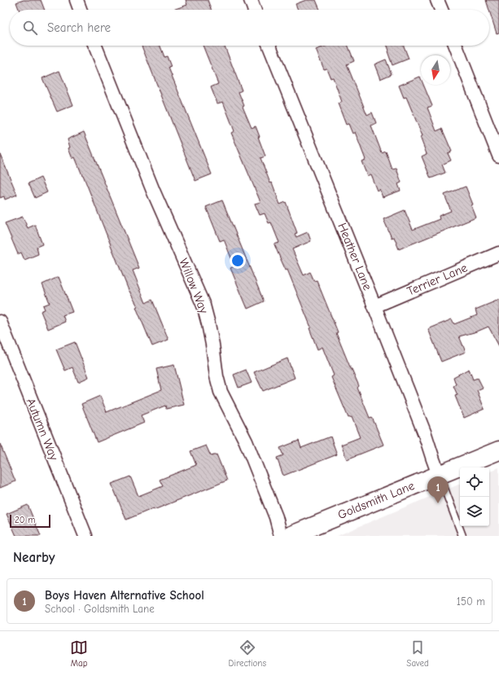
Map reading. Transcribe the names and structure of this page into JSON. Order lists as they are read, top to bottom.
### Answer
{
  "streets": {
    "street": [
      "Heather Lane",
      "Terrier Lane",
      "Willow Way",
      "Autumn Way",
      "Goldsmith Lane"
    ]
  },
  "crossings": [
    ["Heather Lane", "Terrier Lane"],
    ["Heather Lane", "Goldsmith Lane"]
  ],
  "scale_bar": "20 m",
  "north": "bottom",
  "page": {
    "search": "Search here",
    "pins": "1",
    "scale": "20 m",
    "heading": "Nearby",
    "list": [
      {
        "mark": "1",
        "name": "Boys Haven Alternative School",
        "note": "School · Goldsmith Lane",
        "value": "150 m"
      }
    ],
    "nav": ["Map", "Directions", "Saved"]
  }
}
